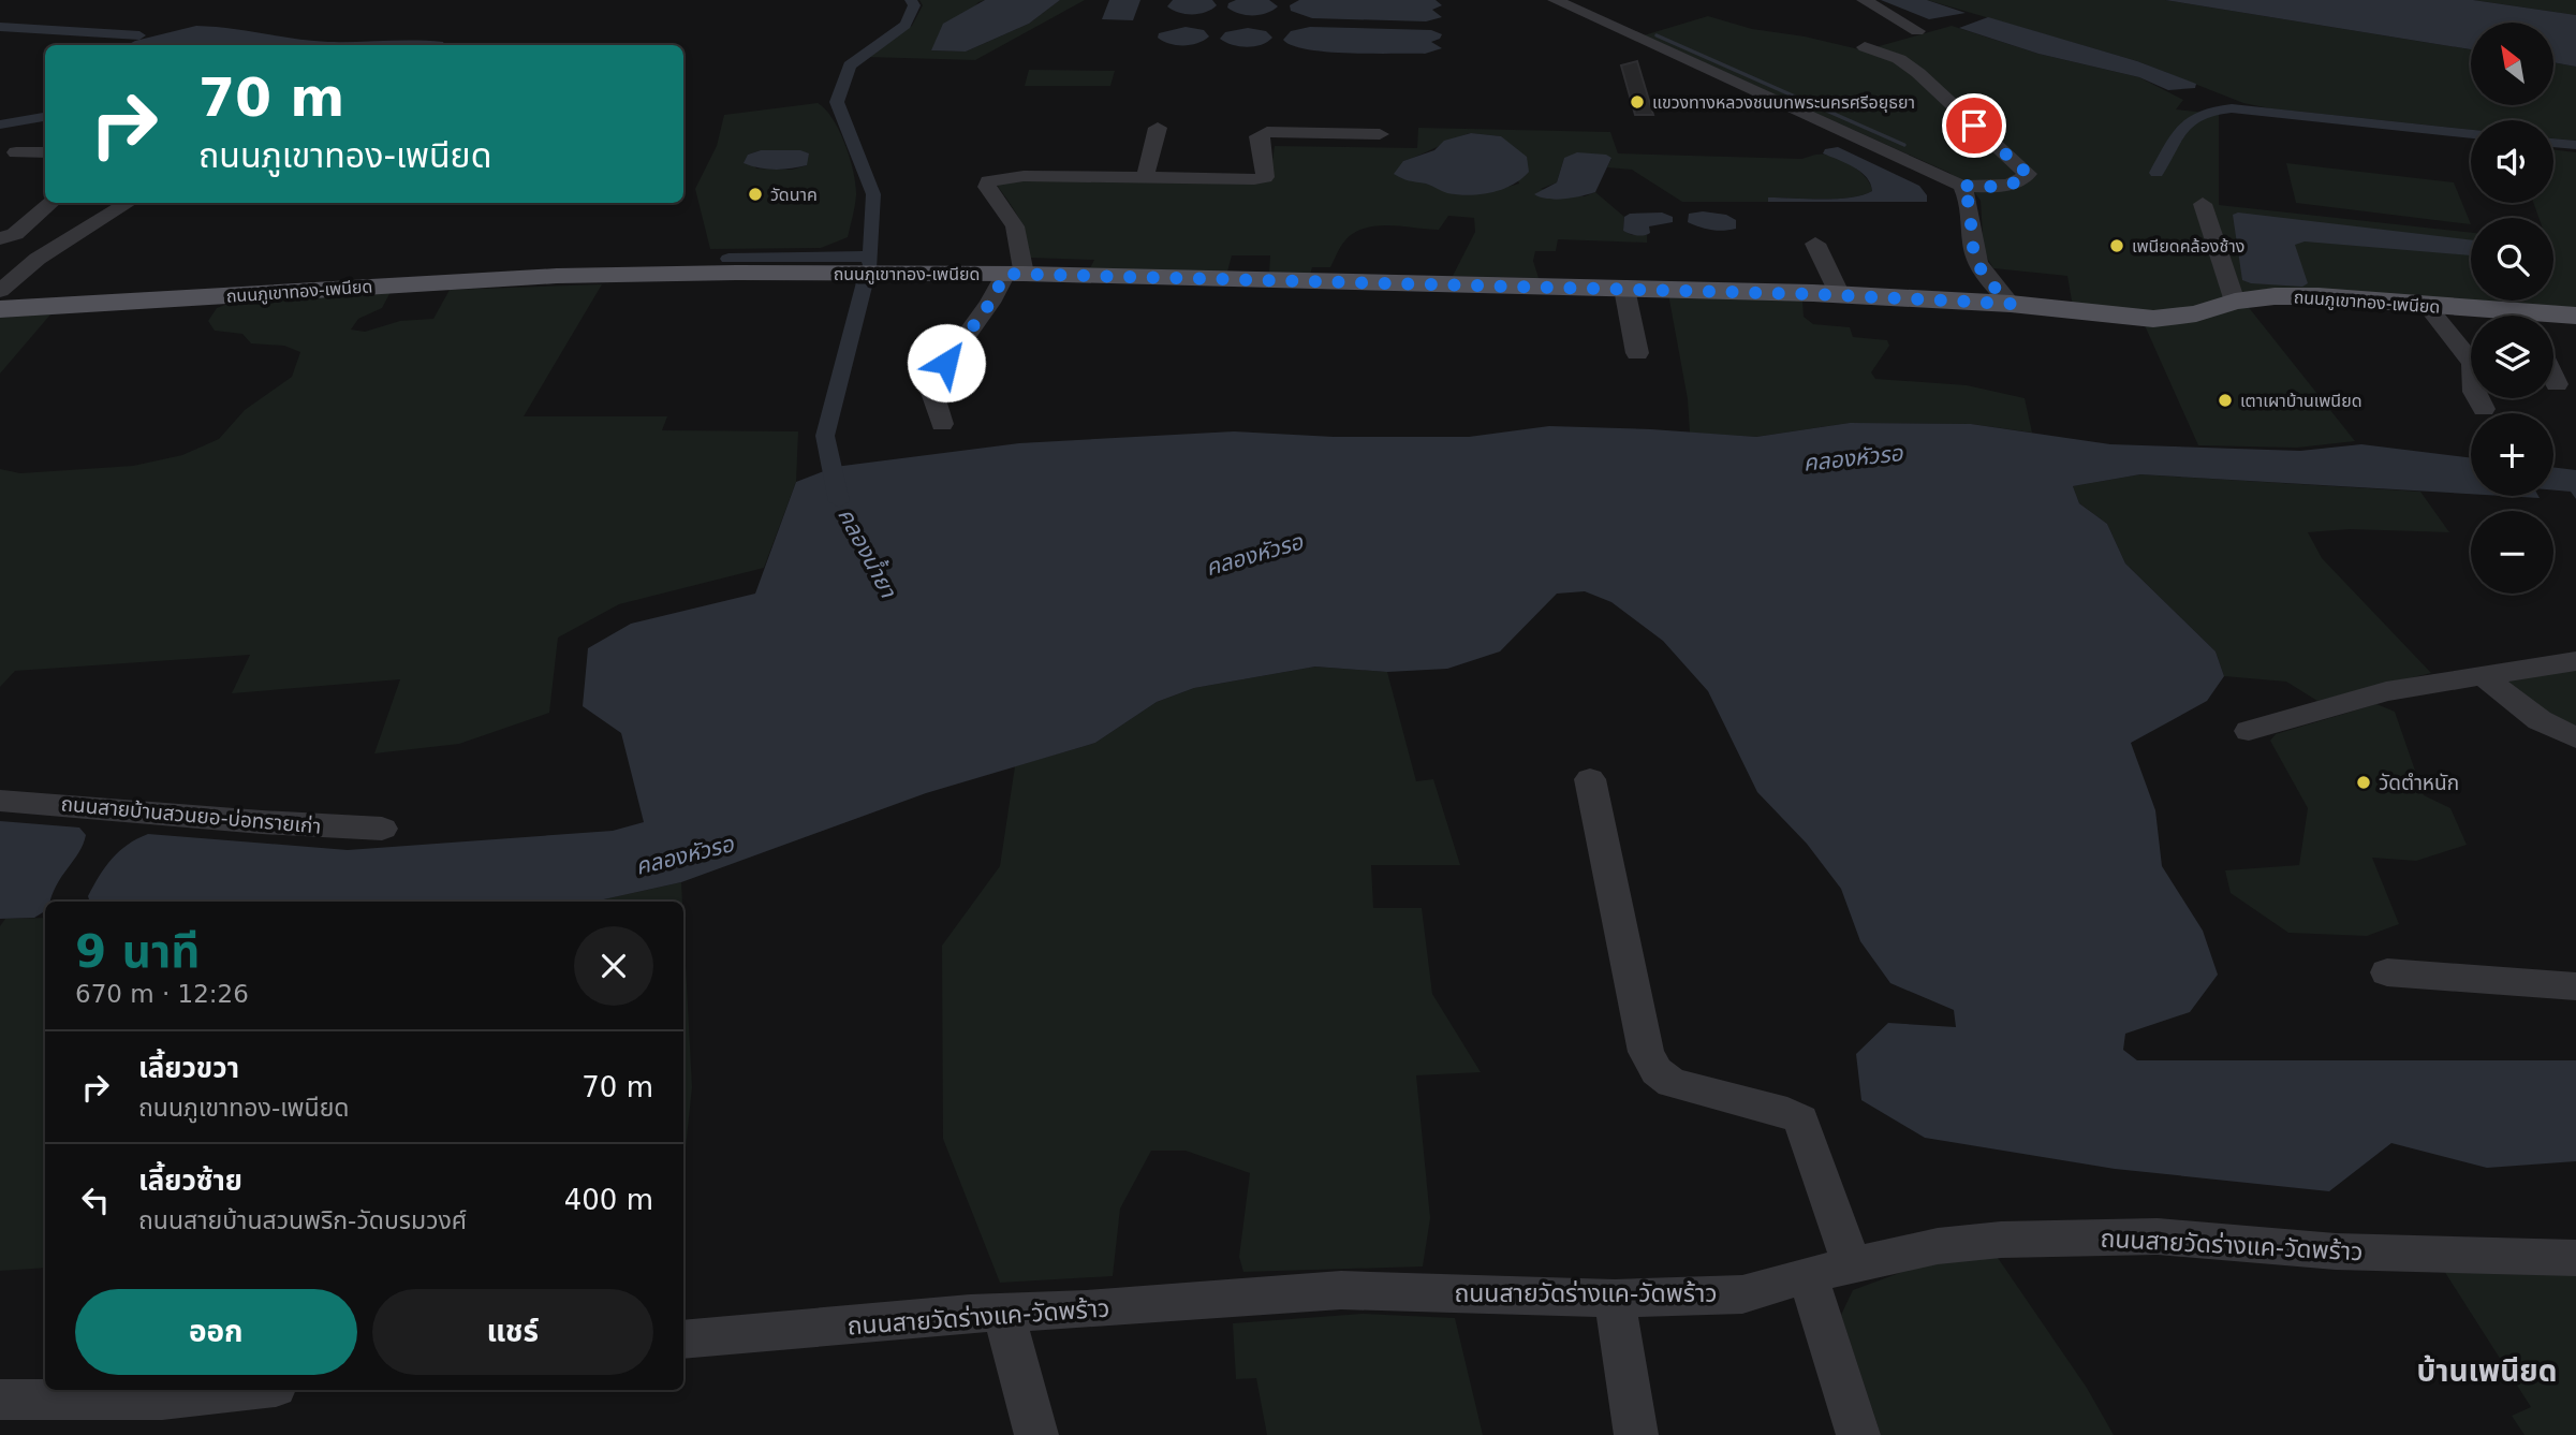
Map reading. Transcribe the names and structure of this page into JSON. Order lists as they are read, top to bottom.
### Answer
{
  "streets": {
    "main road": ["ถนนภูเขาทอง-เพนียด"],
    "street": ["ถนนสายบ้านสวนยอ-บ่อทรายเก่า", "ถนนสายวัดร่างแค-วัดพร้าว"]
  },
  "districts": ["บ้านเพนียด"],
  "water": ["คลองหัวรอ", "คลองน้ำยา"],
  "places": [
    "แขวงทางหลวงชนบทพระนครศรีอยุธยา",
    "วัดนาค",
    "เพนียดคล้องช้าง",
    "เตาเผาบ้านเพนียด",
    "วัดตำหนัก"
  ],
  "north": "top left",
  "page": {
    "map_buttons": ["+", "−"],
    "turn": ["70 m", "ถนนภูเขาทอง-เพนียด"],
    "heading": ["9 นาที", "670 m · 12:26"],
    "list": [
      {
        "name": "เลี้ยวขวา",
        "note": "ถนนภูเขาทอง-เพนียด",
        "value": "70 m"
      },
      {
        "name": "เลี้ยวซ้าย",
        "note": "ถนนสายบ้านสวนพริก-วัดบรมวงศ์",
        "value": "400 m"
      }
    ],
    "buttons": ["ออก", "แชร์"]
  }
}
